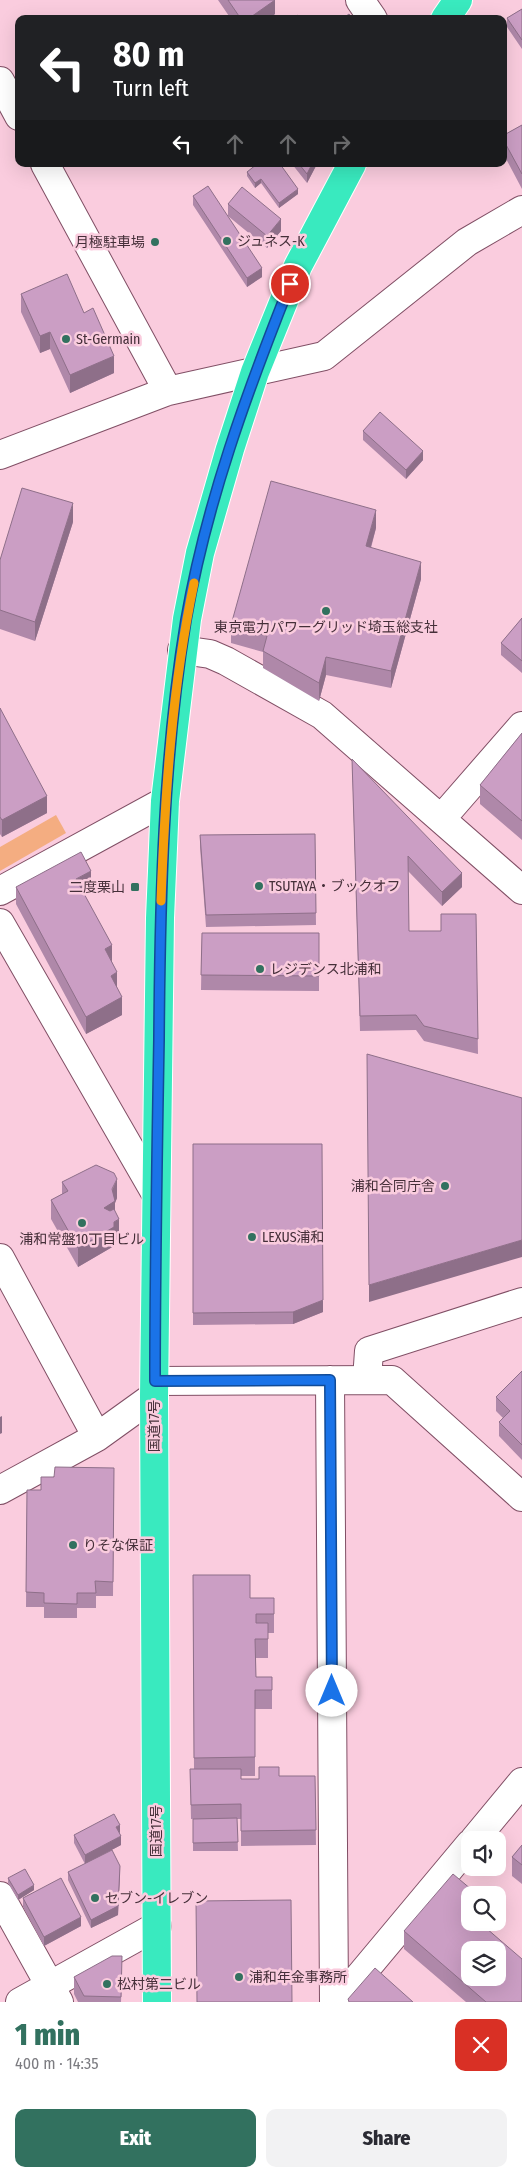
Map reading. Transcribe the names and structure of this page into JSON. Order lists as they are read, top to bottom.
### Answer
{
  "streets": {
    "highway": ["国道17号"]
  },
  "places": {
    "other": [
      "ジュネス-K",
      "月極駐車場",
      "St-Germain",
      "東京電力パワーグリッド埼玉総支社",
      "TSUTAYA・ブックオフ",
      "レジデンス北浦和",
      "浦和合同庁舎",
      "浦和常盤10丁目ビル",
      "LEXUS浦和",
      "りそな保証",
      "セブン-イレブン",
      "浦和年金事務所",
      "松村第二ビル"
    ],
    "transit": ["二度栗山"]
  },
  "page": {
    "turn": ["80 m", "Turn left"],
    "heading": ["1 min", "400 m · 14:35"],
    "buttons": ["Exit", "Share"]
  }
}
